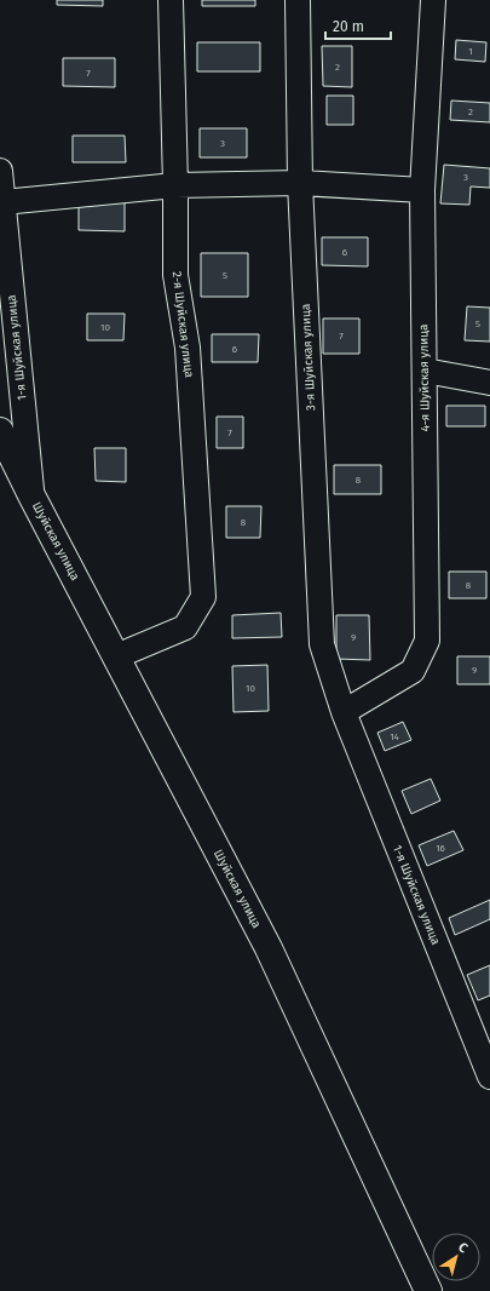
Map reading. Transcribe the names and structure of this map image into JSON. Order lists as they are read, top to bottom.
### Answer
{
  "streets": {
    "main road": ["Шуйская улица"],
    "street": [
      "2-я Шуйская улица",
      "1-я Шуйская улица",
      "3-я Шуйская улица",
      "4-я Шуйская улица"
    ]
  },
  "crossings": [
    ["2-я Шуйская улица", "Шуйская улица"],
    ["1-я Шуйская улица", "3-я Шуйская улица"],
    ["1-я Шуйская улица", "4-я Шуйская улица"],
    ["1-я Шуйская улица", "Шуйская улица"],
    ["3-я Шуйская улица", "4-я Шуйская улица"]
  ],
  "house_numbers": [
    "1",
    "2",
    "7",
    "2",
    "3",
    "3",
    "6",
    "5",
    "5",
    "10",
    "7",
    "6",
    "7",
    "8",
    "8",
    "8",
    "9",
    "9",
    "10",
    "14",
    "16"
  ],
  "scale_bar": "20 m",
  "north": "top right"
}
